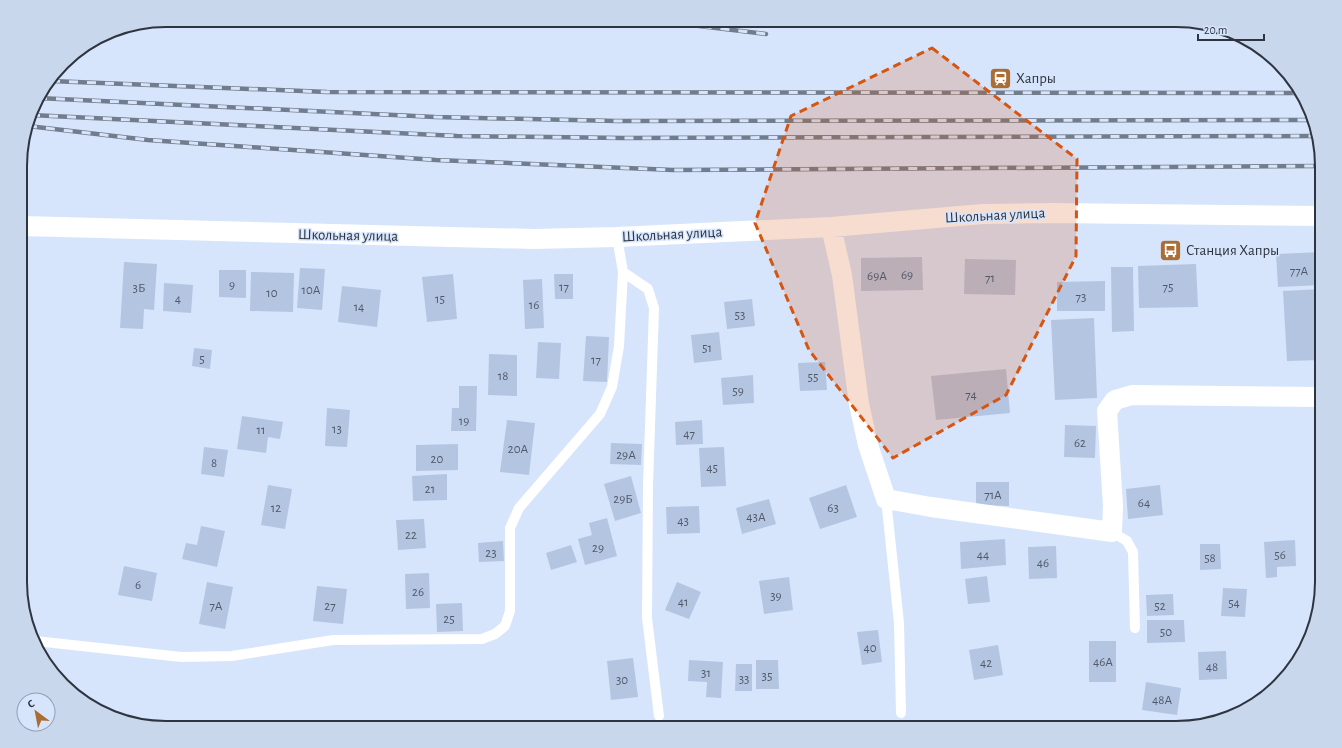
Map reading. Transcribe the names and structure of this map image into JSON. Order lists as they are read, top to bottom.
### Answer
{
  "streets": {
    "street": ["Школьная улица"]
  },
  "places": {
    "station": ["Хапры"],
    "bus stop": ["Станция Хапры"]
  },
  "house_numbers": [
    "77А",
    "69",
    "69А",
    "71",
    "9",
    "17",
    "75",
    "3Б",
    "10А",
    "10",
    "73",
    "4",
    "15",
    "16",
    "14",
    "53",
    "51",
    "5",
    "17",
    "18",
    "55",
    "59",
    "74",
    "19",
    "13",
    "11",
    "47",
    "62",
    "20А",
    "29А",
    "20",
    "8",
    "45",
    "21",
    "71А",
    "29Б",
    "64",
    "12",
    "63",
    "43А",
    "43",
    "22",
    "29",
    "23",
    "44",
    "56",
    "58",
    "46",
    "6",
    "26",
    "39",
    "41",
    "54",
    "7А",
    "27",
    "52",
    "25",
    "50",
    "40",
    "46А",
    "42",
    "48",
    "31",
    "35",
    "33",
    "30",
    "48А"
  ],
  "scale_bar": "20 m",
  "north": "top left"
}
